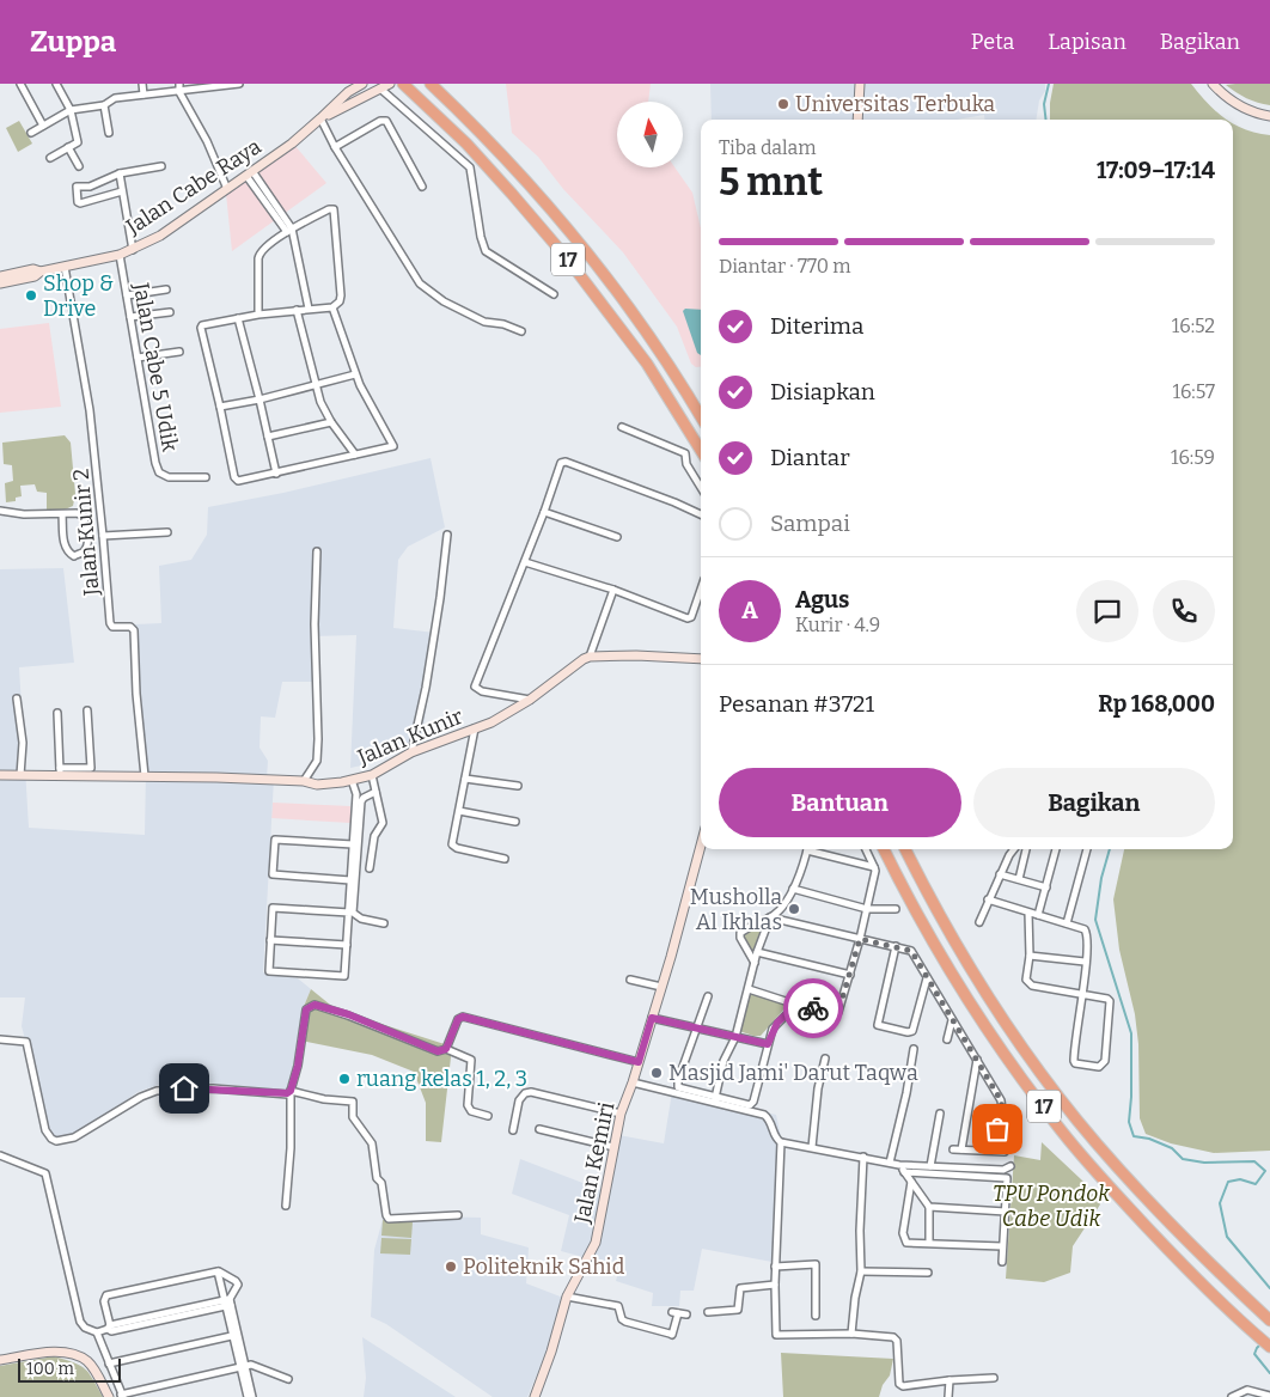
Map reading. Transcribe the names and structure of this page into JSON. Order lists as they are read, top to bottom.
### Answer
{
  "streets": {
    "highway": ["17"],
    "street": [
      "Jalan Cabe Raya",
      "Jalan Cabe 5 Udik",
      "Jalan Kunir 2",
      "Jalan Kunir",
      "Jalan Kemiri"
    ]
  },
  "crossings": [
    ["Jalan Cabe Raya", "Jalan Cabe 5 Udik"],
    ["Jalan Cabe Raya", "Jalan Kunir 2"],
    ["Jalan Kunir 2", "Jalan Kunir"]
  ],
  "parks": ["TPU Pondok Cabe Udik"],
  "places": [
    "Universitas Terbuka",
    "Shop & Drive",
    "Musholla Al Ikhlas",
    "Masjid Jami' Darut Taqwa",
    "ruang kelas 1, 2, 3",
    "Politeknik Sahid"
  ],
  "scale_bar": "100 m",
  "north": "top",
  "page": {
    "header": "Zuppa",
    "nav": ["Peta", "Lapisan", "Bagikan"],
    "heading": ["5 mnt", "Tiba dalam", "17:09–17:14"],
    "panel": [
      "Agus",
      "Kurir · 4.9",
      "Pesanan #3721",
      "Rp 168,000"
    ],
    "bar": "Diantar · 770 m",
    "list": [
      ["Diterima", "16:52"],
      ["Disiapkan", "16:57"],
      ["Diantar", "16:59"],
      "Sampai"
    ],
    "round": "A",
    "buttons": ["Bantuan", "Bagikan"],
    "scale": "100 m"
  }
}
